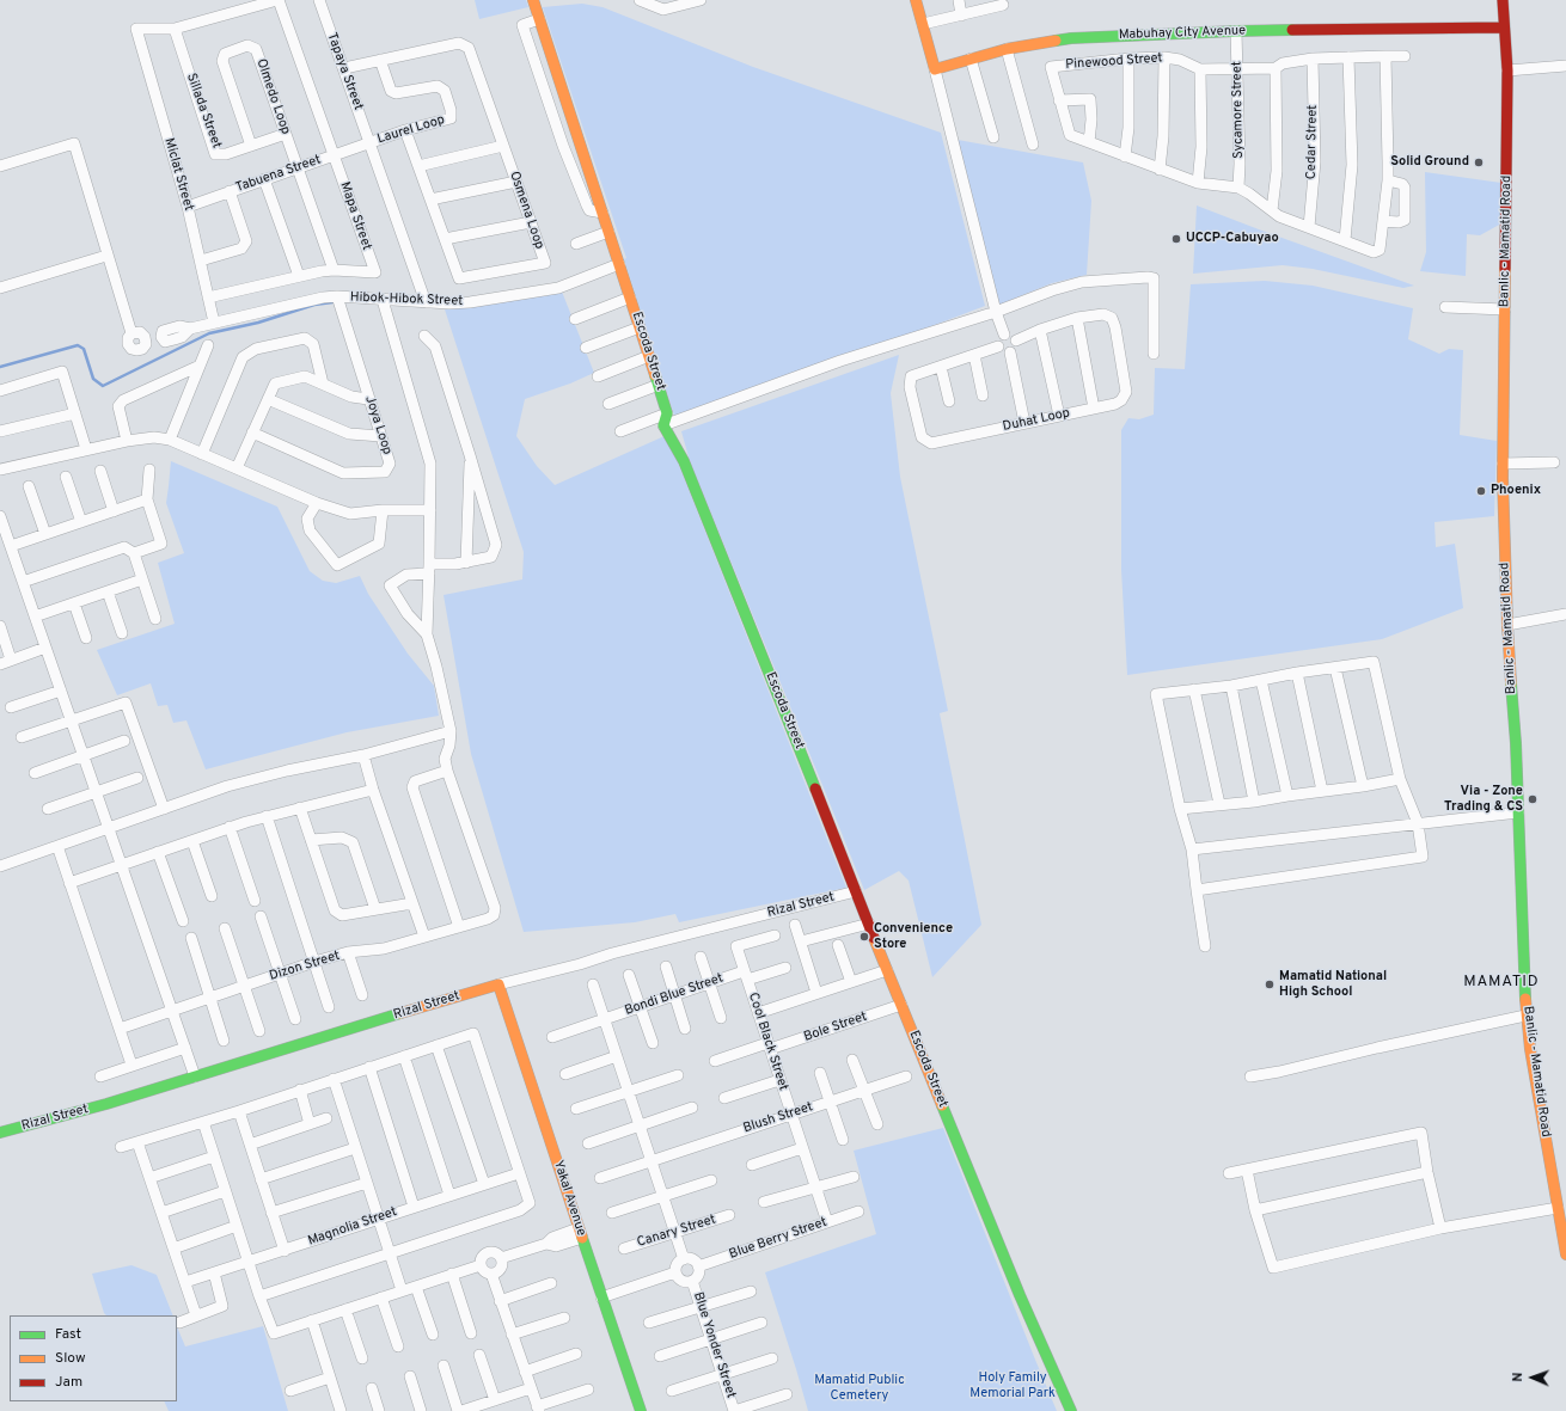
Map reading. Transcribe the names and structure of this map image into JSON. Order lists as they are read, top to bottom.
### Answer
{
  "streets": {
    "street": [
      "Mabuhay City Avenue",
      "Pinewood Street",
      "Tapaya Street",
      "Olmedo Loop",
      "Sycamore Street",
      "Sillada Street",
      "Laurel Loop",
      "Cedar Street",
      "Miclat Street",
      "Tabuena Street",
      "Osmena Loop",
      "Mapa Street",
      "Banlic - Mamatid Road",
      "Hibok-Hibok Street",
      "Escoda Street",
      "Duhat Loop",
      "Joya Loop",
      "Rizal Street",
      "Dizon Street",
      "Bondi Blue Street",
      "Bole Street",
      "Cool Black Street",
      "Blush Street",
      "Yakal Avenue",
      "Magnolia Street",
      "Canary Street",
      "Blue Berry Street",
      "Blue Yonder Street"
    ]
  },
  "crossings": [
    ["Mabuhay City Avenue", "Sycamore Street"],
    ["Mabuhay City Avenue", "Banlic - Mamatid Road"],
    ["Pinewood Street", "Sycamore Street"],
    ["Pinewood Street", "Cedar Street"],
    ["Tapaya Street", "Laurel Loop"],
    ["Tapaya Street", "Tabuena Street"],
    ["Tapaya Street", "Osmena Loop"],
    ["Tapaya Street", "Hibok-Hibok Street"],
    ["Olmedo Loop", "Sillada Street"],
    ["Olmedo Loop", "Tabuena Street"],
    ["Olmedo Loop", "Mapa Street"],
    ["Sillada Street", "Miclat Street"],
    ["Laurel Loop", "Tabuena Street"],
    ["Laurel Loop", "Osmena Loop"],
    ["Miclat Street", "Tabuena Street"],
    ["Miclat Street", "Mapa Street"],
    ["Miclat Street", "Hibok-Hibok Street"],
    ["Tabuena Street", "Mapa Street"],
    ["Hibok-Hibok Street", "Escoda Street"],
    ["Hibok-Hibok Street", "Joya Loop"],
    ["Escoda Street", "Rizal Street"],
    ["Escoda Street", "Bole Street"],
    ["Rizal Street", "Yakal Avenue"],
    ["Bondi Blue Street", "Cool Black Street"],
    ["Bole Street", "Cool Black Street"],
    ["Cool Black Street", "Blush Street"],
    ["Cool Black Street", "Blue Berry Street"],
    ["Blue Berry Street", "Blue Yonder Street"]
  ],
  "districts": ["MAMATID"],
  "parks": ["Holy Family Memorial Park", "Mamatid Public Cemetery"],
  "places": [
    "Solid Ground",
    "UCCP-Cabuyao",
    "Phoenix",
    "Via - Zone Trading & CS",
    "Convenience Store",
    "Mamatid National High School"
  ],
  "legend": ["Fast", "Slow", "Jam"],
  "north": "left"
}
